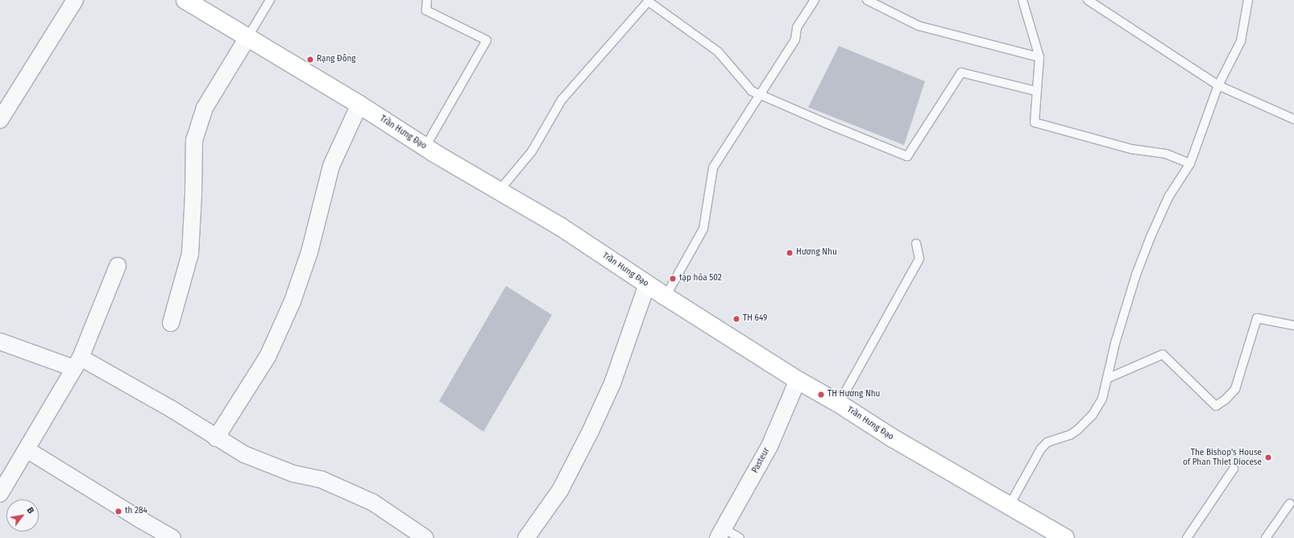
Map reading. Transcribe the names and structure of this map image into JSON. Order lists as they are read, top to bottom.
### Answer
{
  "streets": {
    "main road": ["Trần Hưng Đạo"],
    "street": ["Pasteur"]
  },
  "crossings": [
    ["Trần Hưng Đạo", "Pasteur"]
  ],
  "places": [
    "Rạng Đông",
    "Hương Nhu",
    "tạp hóa 502",
    "TH 649",
    "TH Hương Nhu",
    "The Bishop's House of Phan Thiet Diocese",
    "th 284"
  ],
  "north": "top right"
}
